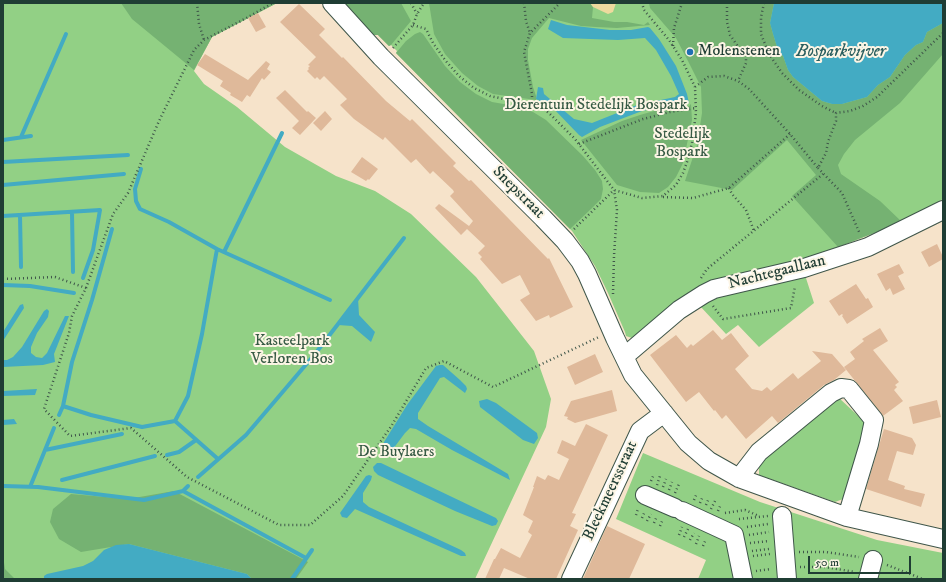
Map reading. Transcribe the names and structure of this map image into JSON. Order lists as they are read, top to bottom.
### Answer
{
  "streets": {
    "street": ["Snepstraat", "Nachtegaallaan", "Bleekmeersstraat"]
  },
  "crossings": [
    ["Snepstraat", "Nachtegaallaan"],
    ["Snepstraat", "Bleekmeersstraat"]
  ],
  "water": ["Bosparkvijver"],
  "parks": [
    "Dierentuin Stedelijk Bospark",
    "Stedelijk Bospark",
    "Kasteelpark Verloren Bos",
    "De Buylaers"
  ],
  "places": ["Molenstenen"],
  "scale_bar": "50 m"
}
